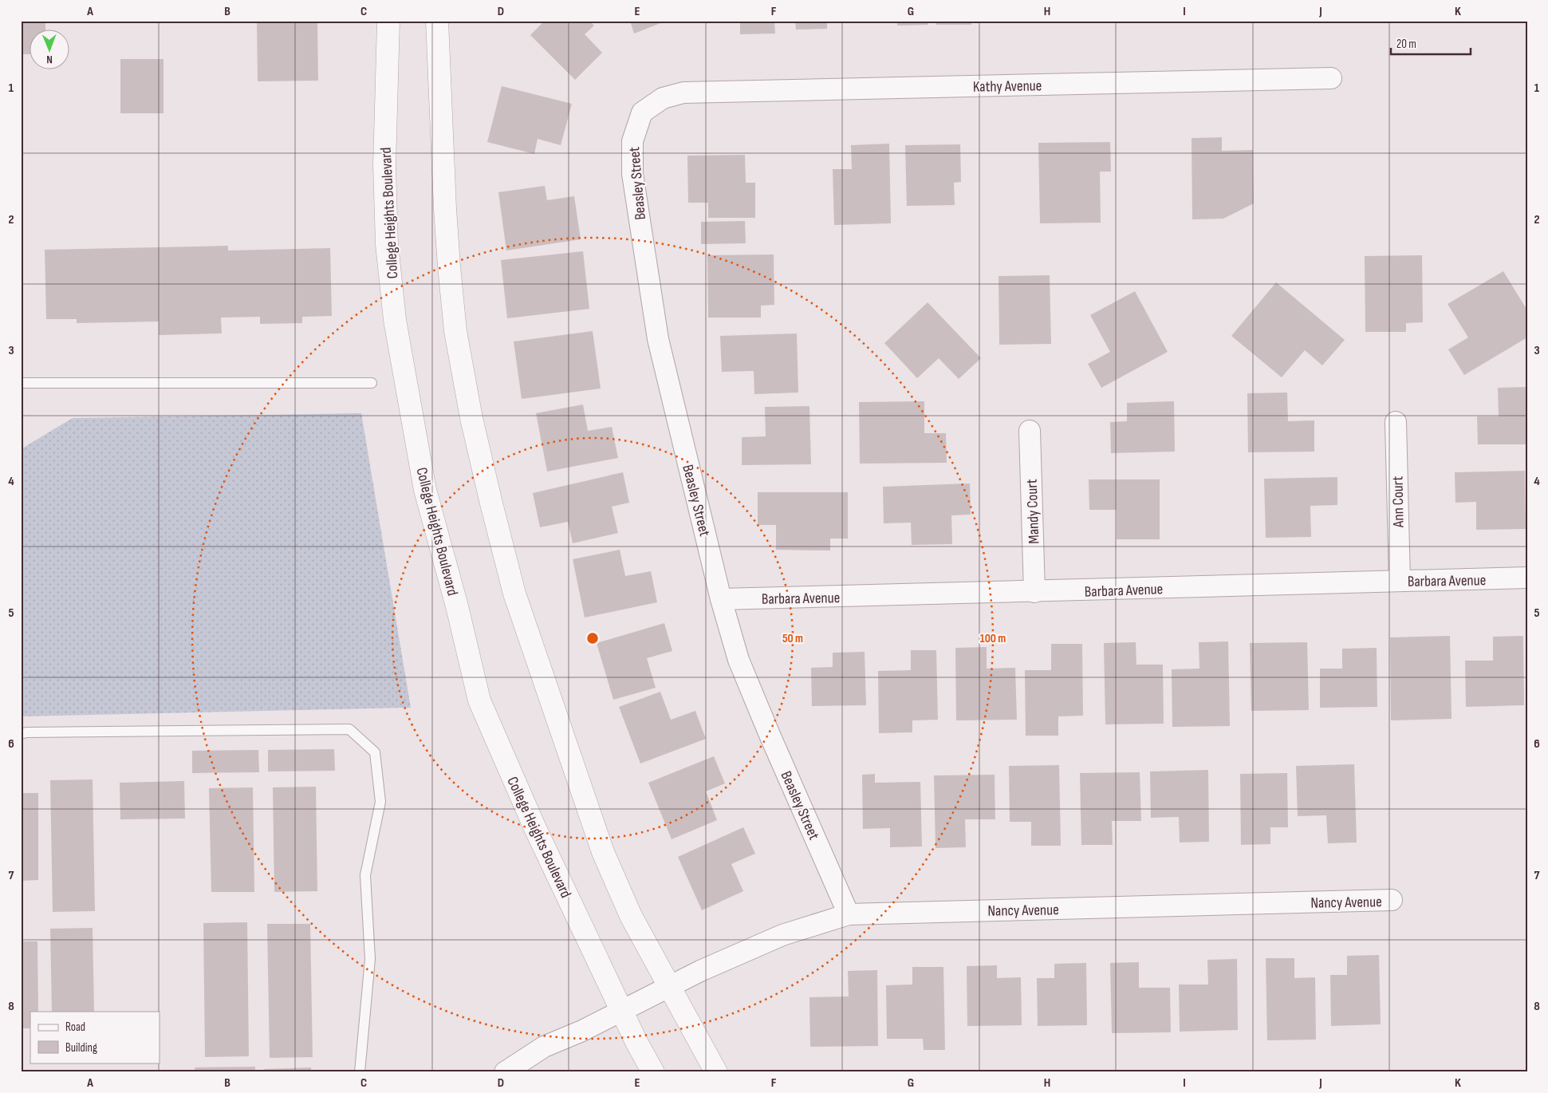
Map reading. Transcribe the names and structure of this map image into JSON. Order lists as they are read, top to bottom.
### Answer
{
  "streets": {
    "street": [
      "Kathy Avenue",
      "Beasley Street",
      "College Heights Boulevard",
      "Ann Court",
      "Mandy Court",
      "Barbara Avenue",
      "Nancy Avenue"
    ]
  },
  "crossings": [
    ["Kathy Avenue", "Beasley Street"],
    ["Beasley Street", "Barbara Avenue"],
    ["Beasley Street", "Nancy Avenue"],
    ["Ann Court", "Barbara Avenue"],
    ["Mandy Court", "Barbara Avenue"]
  ],
  "legend": ["Road", "Building"],
  "scale_bar": "20 m",
  "north": "bottom",
  "grid": {
    "columns": [
      "A",
      "B",
      "C",
      "D",
      "E",
      "F",
      "G",
      "H",
      "I",
      "J",
      "K"
    ],
    "rows": [
      "1",
      "2",
      "3",
      "4",
      "5",
      "6",
      "7",
      "8"
    ]
  },
  "rings": ["50 m", "100 m"]
}
